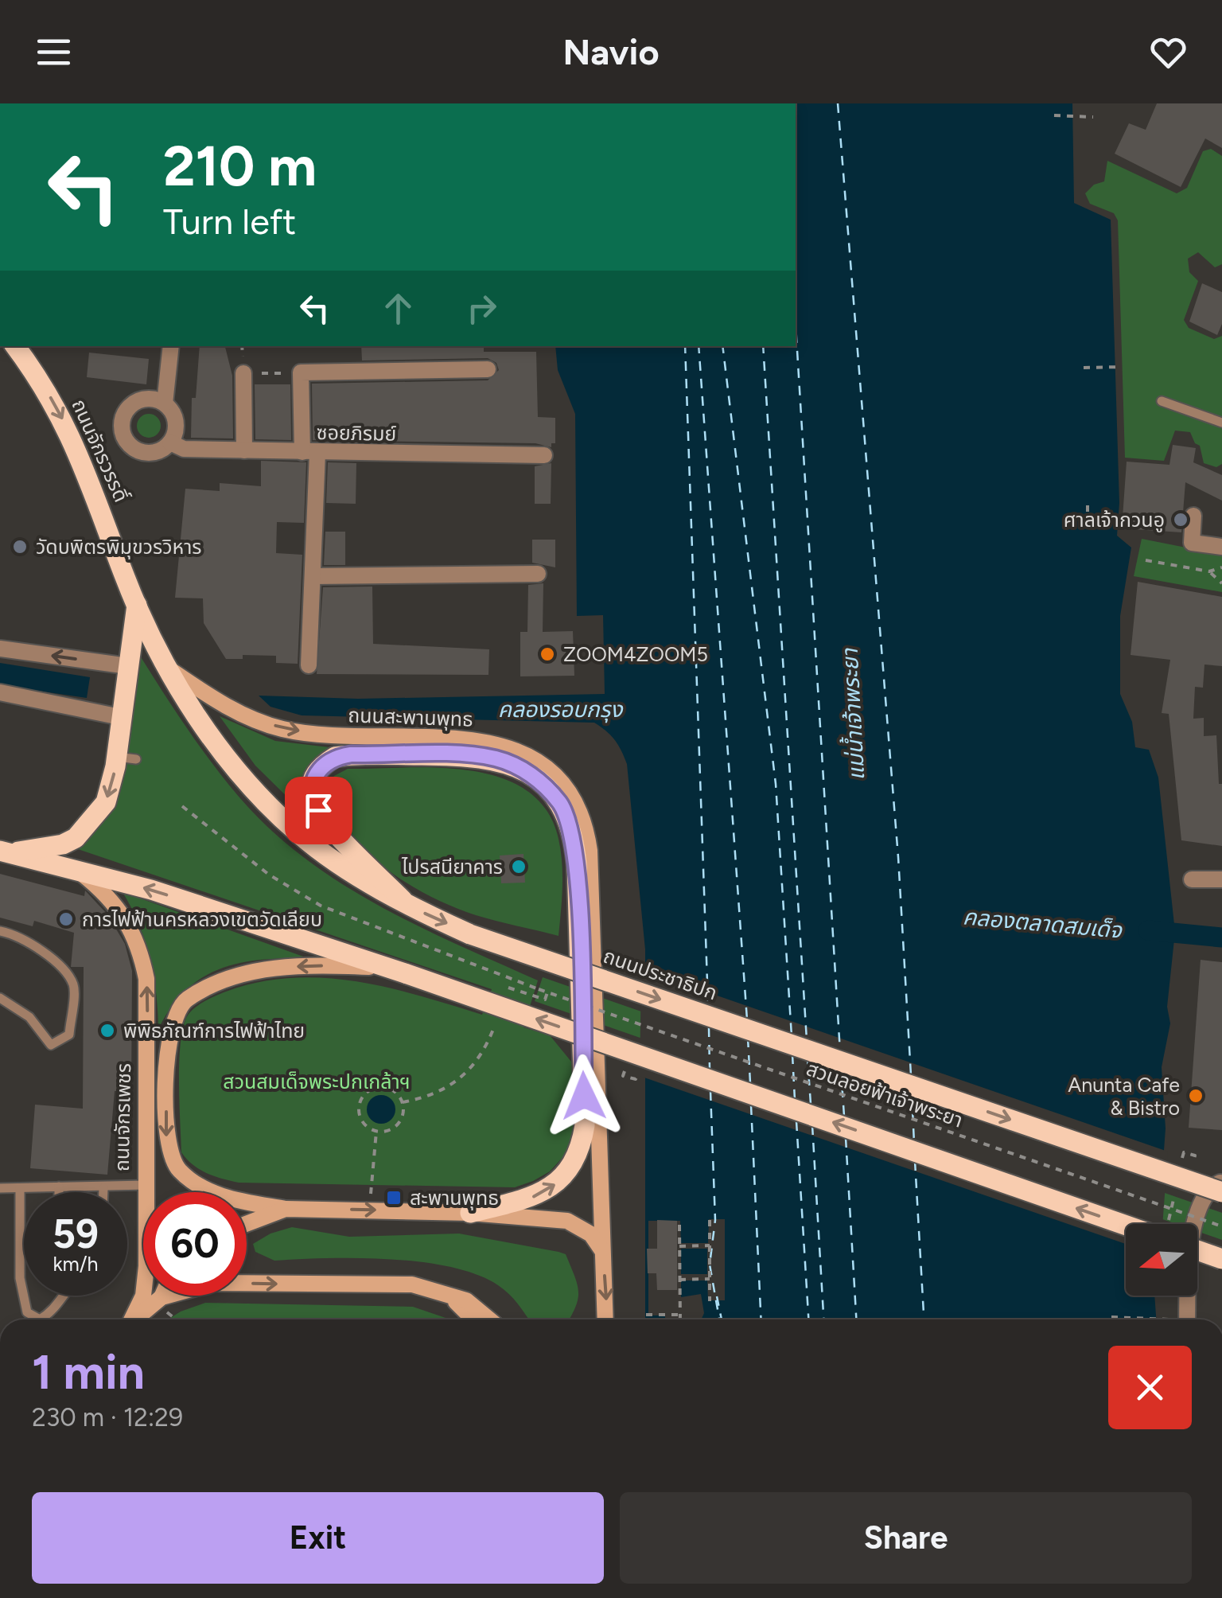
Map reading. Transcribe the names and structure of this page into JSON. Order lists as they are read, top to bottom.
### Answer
{
  "streets": {
    "main road": ["ถนนจักรวรรดิ์", "ถนนประชาธิปก", "ถนนจักรเพชร"],
    "street": ["ซอยภิรมย์", "ถนนสะพานพุทธ"],
    "path": ["สวนลอยฟ้าเจ้าพระยา"]
  },
  "crossings": [
    ["ถนนจักรวรรดิ์", "ถนนสะพานพุทธ"],
    ["ถนนจักรวรรดิ์", "ถนนประชาธิปก"],
    ["ถนนสะพานพุทธ", "ถนนประชาธิปก"]
  ],
  "one_way": ["ถนนจักรวรรดิ์", "ถนนสะพานพุทธ", "ถนนจักรเพชร"],
  "water": ["คลองรอบกรุง", "แม่น้ำเจ้าพระยา", "คลองตลาดสมเด็จ"],
  "parks": ["สวนสมเด็จพระปกเกล้าฯ"],
  "places": {
    "other": [
      "ศาลเจ้ากวนอู",
      "วัดบพิตรพิมุขวรวิหาร",
      "ZOOM4ZOOM5",
      "ไปรสนียาคาร",
      "การไฟฟ้านครหลวงเขตวัดเลียบ",
      "พิพิธภัณฑ์การไฟฟ้าไทย",
      "Anunta Cafe & Bistro"
    ],
    "transit": ["สะพานพุทธ"]
  },
  "north": "left",
  "page": {
    "header": "Navio",
    "turn": ["210 m", "Turn left"],
    "speed": "59 km/h",
    "limit": "60",
    "heading": ["1 min", "230 m · 12:29"],
    "buttons": ["Exit", "Share"]
  }
}
